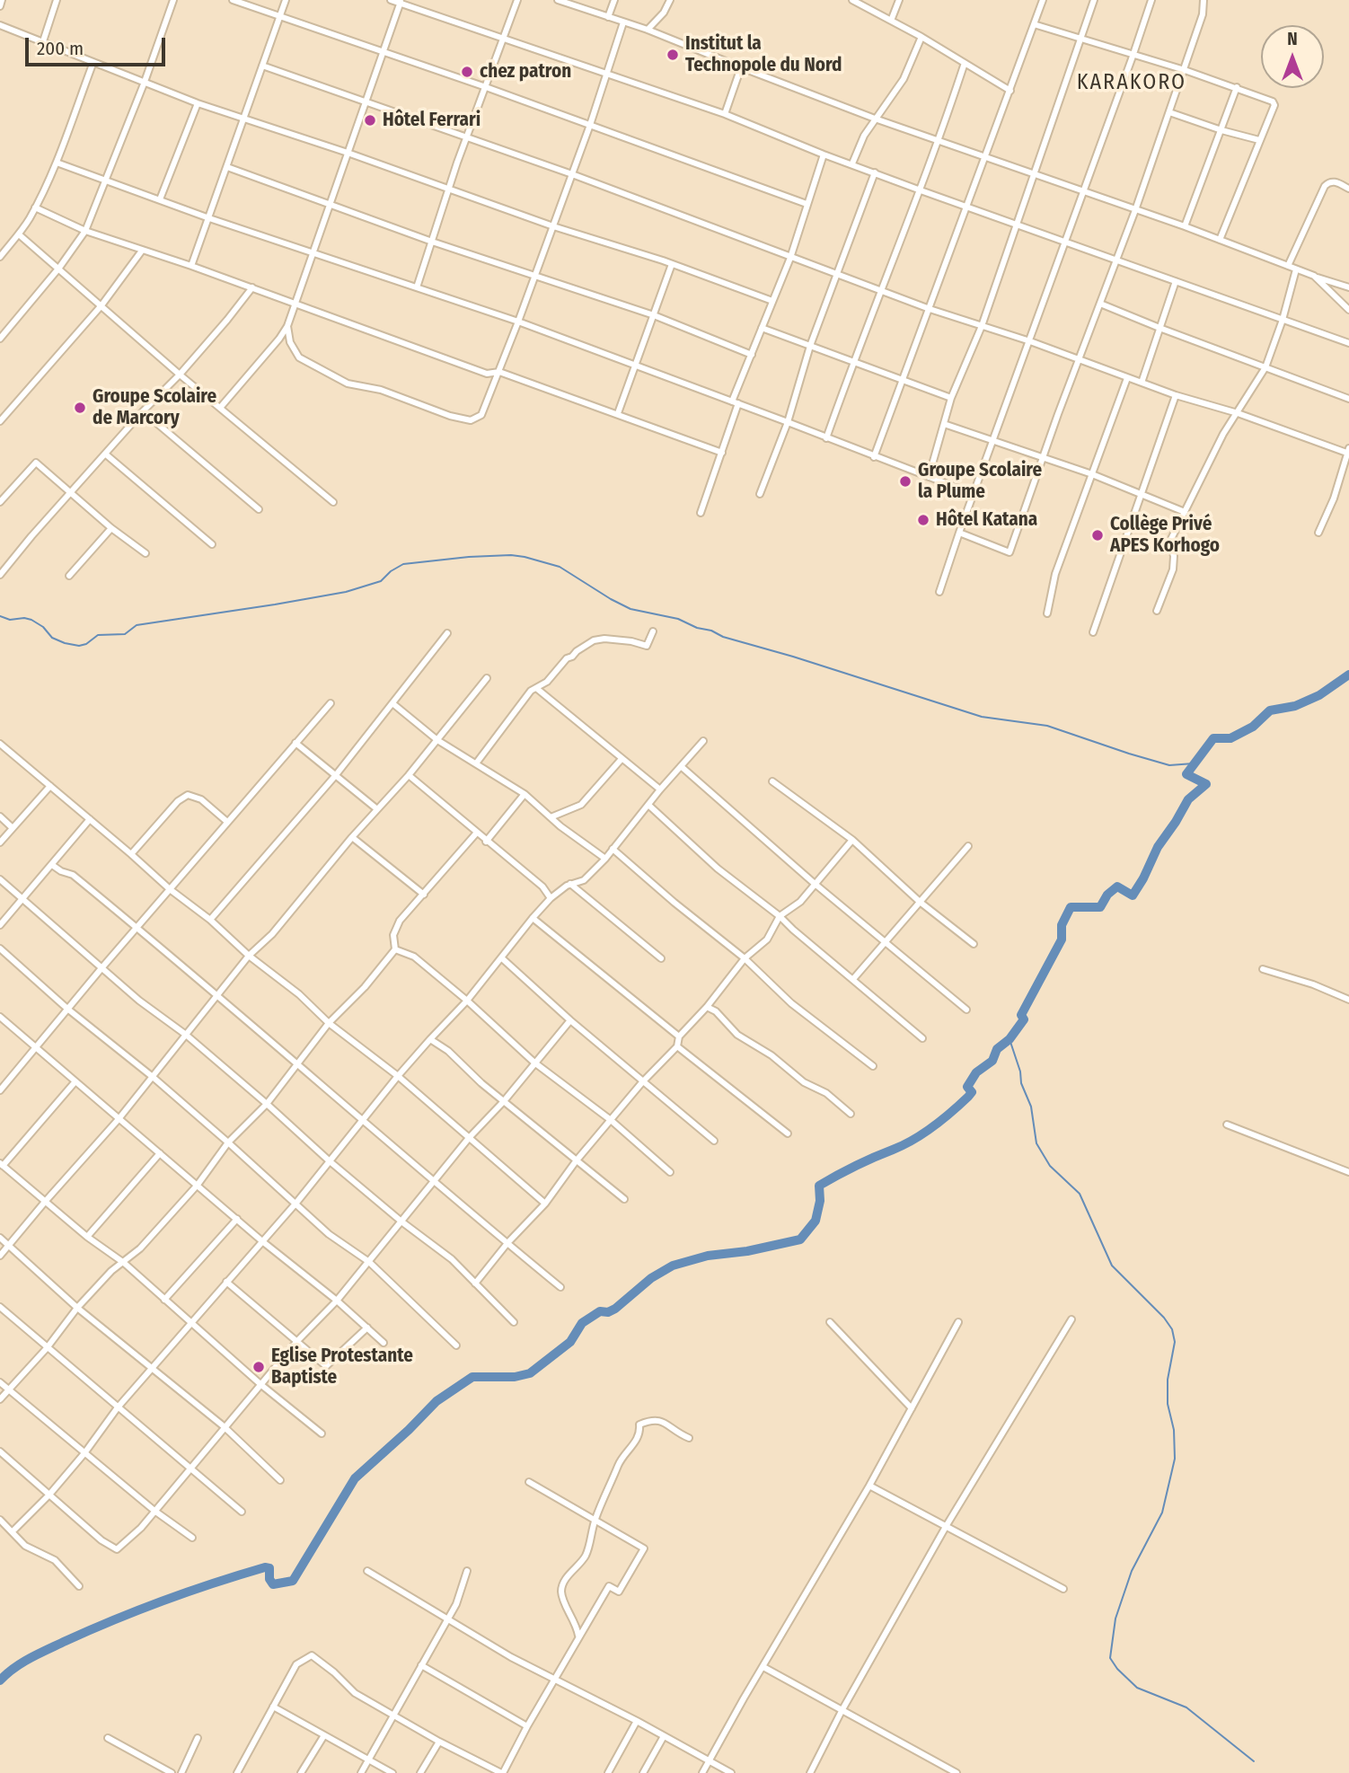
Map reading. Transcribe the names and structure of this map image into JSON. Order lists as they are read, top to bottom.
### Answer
{
  "districts": ["KARAKORO"],
  "places": [
    "Institut la Technopole du Nord",
    "chez patron",
    "Hôtel Ferrari",
    "Groupe Scolaire de Marcory",
    "Groupe Scolaire la Plume",
    "Hôtel Katana",
    "Collège Privé APES Korhogo",
    "Eglise Protestante Baptiste"
  ],
  "scale_bar": "200 m",
  "north": "top"
}
